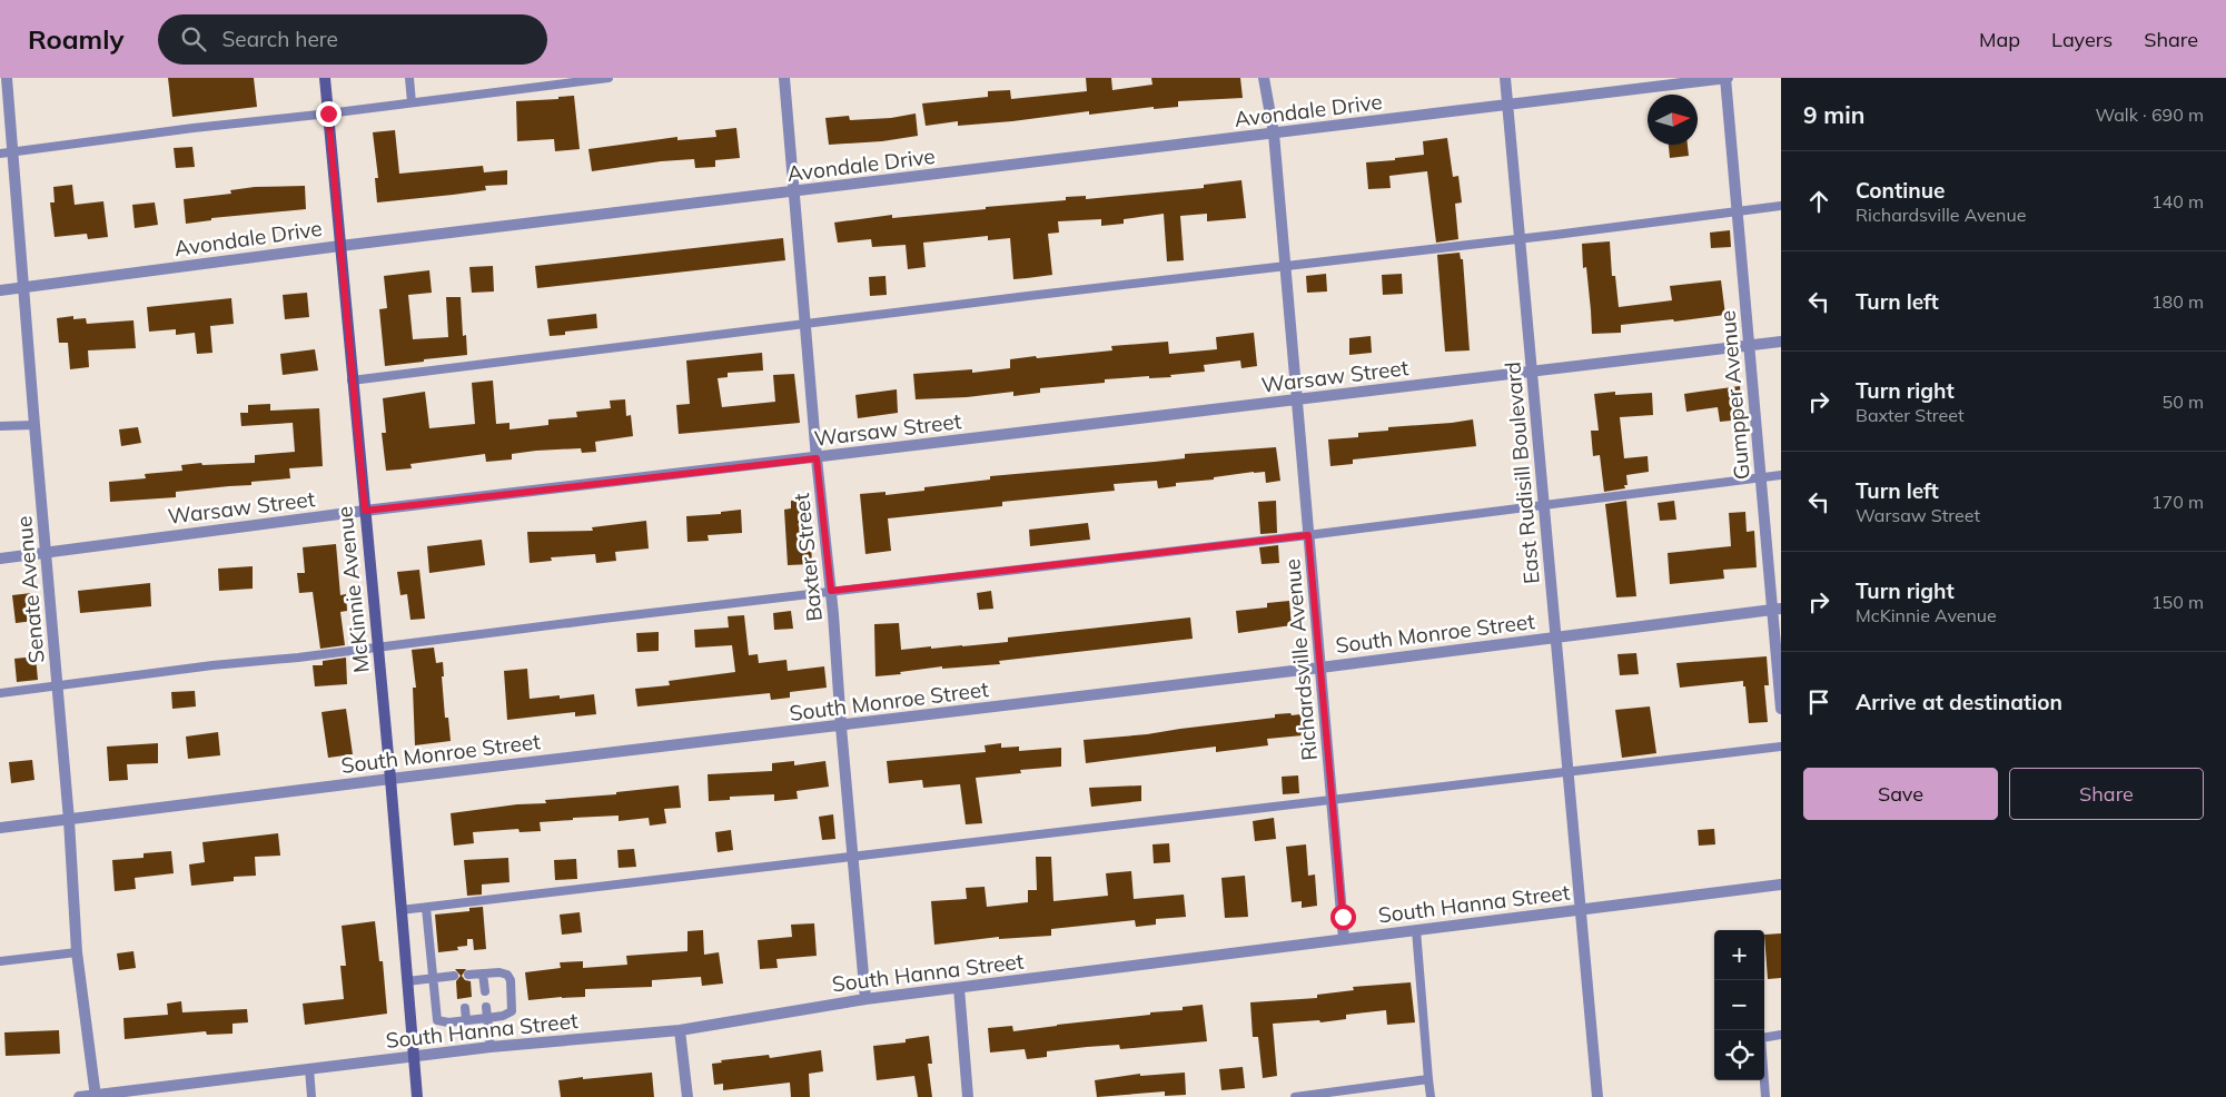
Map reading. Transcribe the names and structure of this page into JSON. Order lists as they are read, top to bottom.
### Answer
{
  "streets": {
    "street": [
      "Avondale Drive",
      "Warsaw Street",
      "Gumpper Avenue",
      "East Rudisill Boulevard",
      "Baxter Street",
      "Senate Avenue",
      "McKinnie Avenue",
      "South Monroe Street",
      "Richardsville Avenue",
      "South Hanna Street"
    ]
  },
  "crossings": [
    ["Avondale Drive", "Gumpper Avenue"],
    ["Avondale Drive", "East Rudisill Boulevard"],
    ["Avondale Drive", "Baxter Street"],
    ["Avondale Drive", "Senate Avenue"],
    ["Avondale Drive", "McKinnie Avenue"],
    ["Avondale Drive", "Richardsville Avenue"],
    ["Warsaw Street", "Gumpper Avenue"],
    ["Warsaw Street", "East Rudisill Boulevard"],
    ["Warsaw Street", "Baxter Street"],
    ["Warsaw Street", "Senate Avenue"],
    ["Warsaw Street", "McKinnie Avenue"],
    ["Warsaw Street", "Richardsville Avenue"],
    ["Gumpper Avenue", "South Monroe Street"],
    ["East Rudisill Boulevard", "South Monroe Street"],
    ["East Rudisill Boulevard", "South Hanna Street"],
    ["Baxter Street", "South Monroe Street"],
    ["Baxter Street", "South Hanna Street"],
    ["Senate Avenue", "South Monroe Street"],
    ["Senate Avenue", "South Hanna Street"],
    ["McKinnie Avenue", "South Monroe Street"],
    ["McKinnie Avenue", "South Hanna Street"],
    ["South Monroe Street", "Richardsville Avenue"],
    ["Richardsville Avenue", "South Hanna Street"]
  ],
  "north": "right",
  "page": {
    "header": "Roamly",
    "search": "Search here",
    "nav": ["Map", "Layers", "Share"],
    "heading": ["9 min", "Walk · 690 m"],
    "list": [
      ["Continue", "Richardsville Avenue", "140 m"],
      ["Turn left", "180 m"],
      ["Turn right", "Baxter Street", "50 m"],
      ["Turn left", "Warsaw Street", "170 m"],
      ["Turn right", "McKinnie Avenue", "150 m"],
      "Arrive at destination"
    ],
    "buttons": ["Save", "Share"],
    "map_buttons": ["+", "−"]
  }
}
